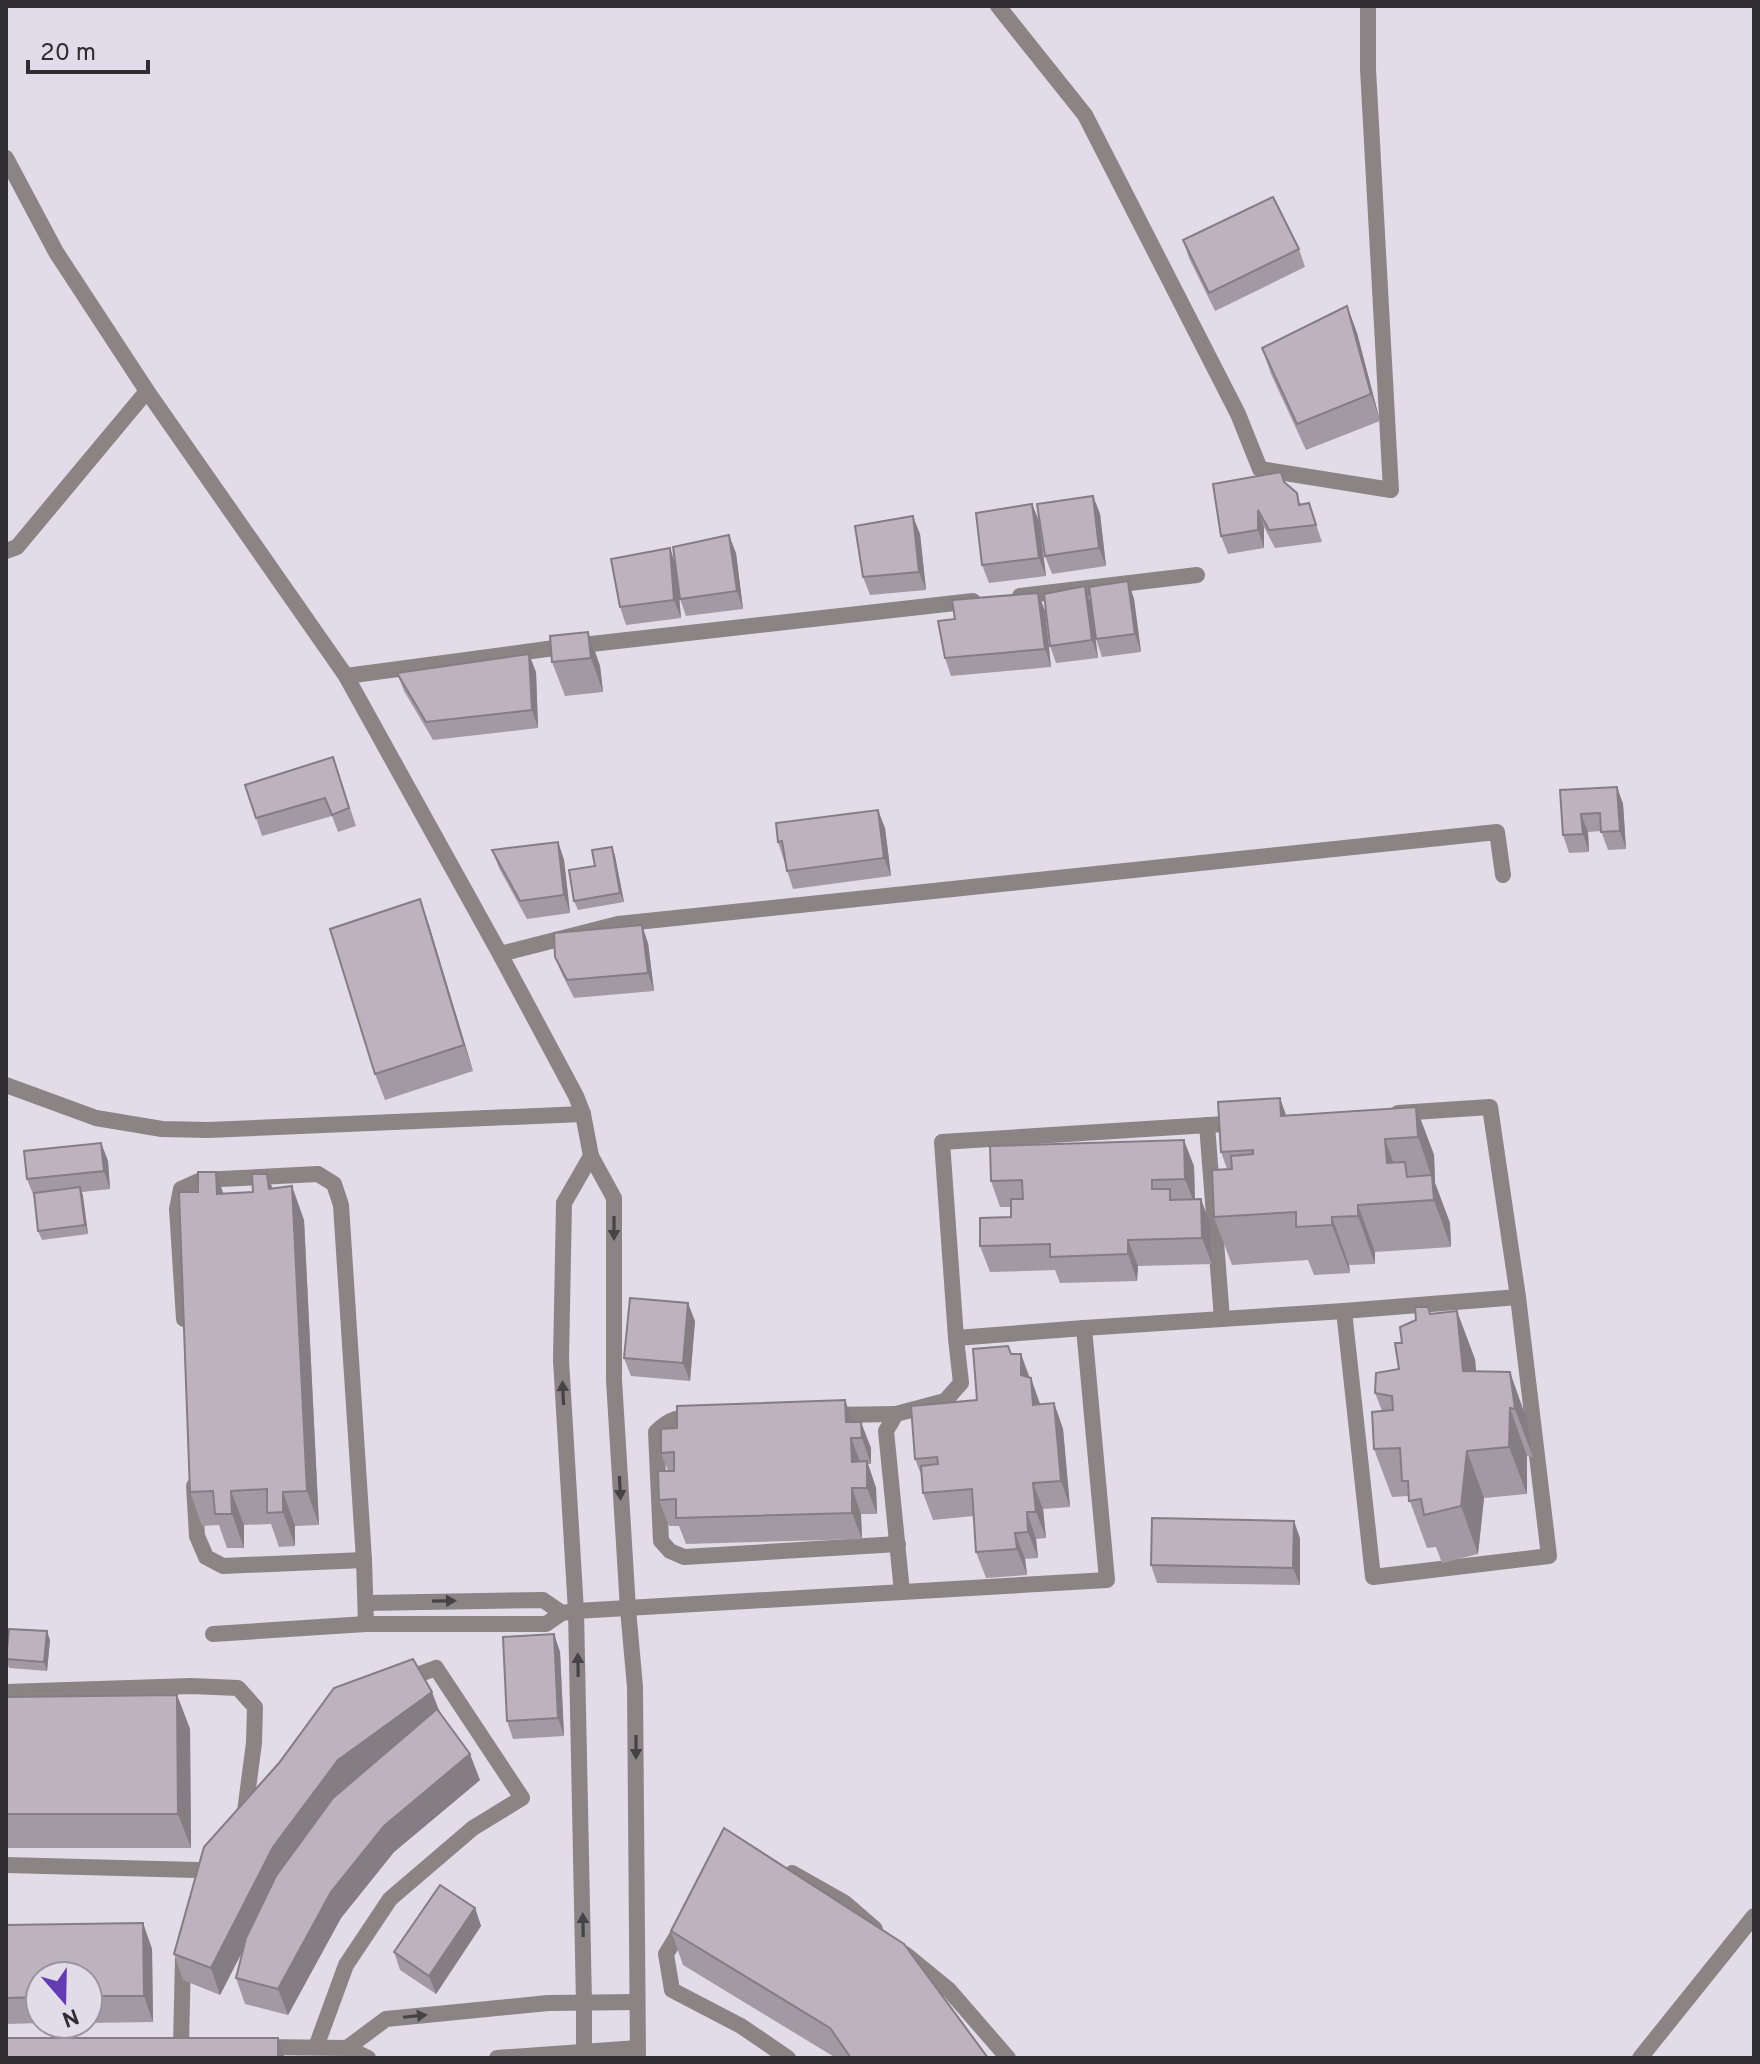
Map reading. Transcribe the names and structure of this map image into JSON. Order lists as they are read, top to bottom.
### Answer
{
  "scale_bar": "20 m",
  "north": "bottom"
}
